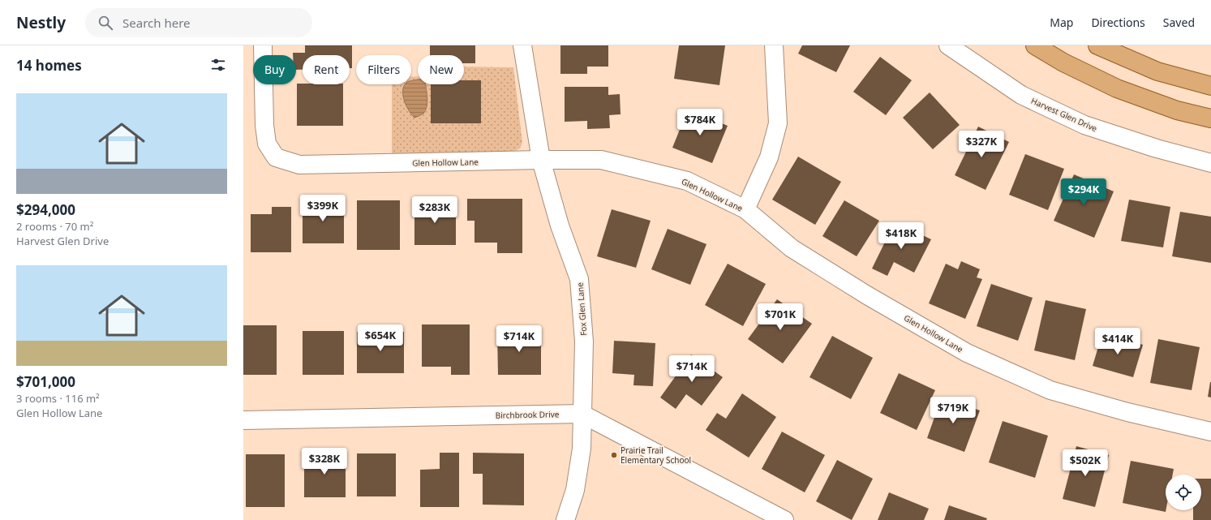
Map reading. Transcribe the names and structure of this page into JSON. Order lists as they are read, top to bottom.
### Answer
{
  "streets": {
    "street": [
      "Harvest Glen Drive",
      "Glen Hollow Lane",
      "Fox Glen Lane",
      "Birchbrook Drive"
    ]
  },
  "crossings": [
    ["Glen Hollow Lane", "Fox Glen Lane"],
    ["Fox Glen Lane", "Birchbrook Drive"]
  ],
  "places": ["Prairie Trail Elementary School"],
  "page": {
    "header": "Nestly",
    "search": "Search here",
    "nav": ["Map", "Directions", "Saved"],
    "heading": "14 homes",
    "chip": [
      "Buy",
      "Rent",
      "Filters",
      "New"
    ],
    "list": [
      {
        "name": "$294,000",
        "note": "2 rooms · 70 m² · Harvest Glen Drive"
      },
      {
        "name": "$701,000",
        "note": "3 rooms · 116 m² · Glen Hollow Lane"
      }
    ],
    "price": [
      "$784K",
      "$327K",
      "$294K",
      "$399K",
      "$283K",
      "$418K",
      "$701K",
      "$654K",
      "$714K",
      "$414K",
      "$714K",
      "$719K",
      "$328K",
      "$502K"
    ]
  }
}
